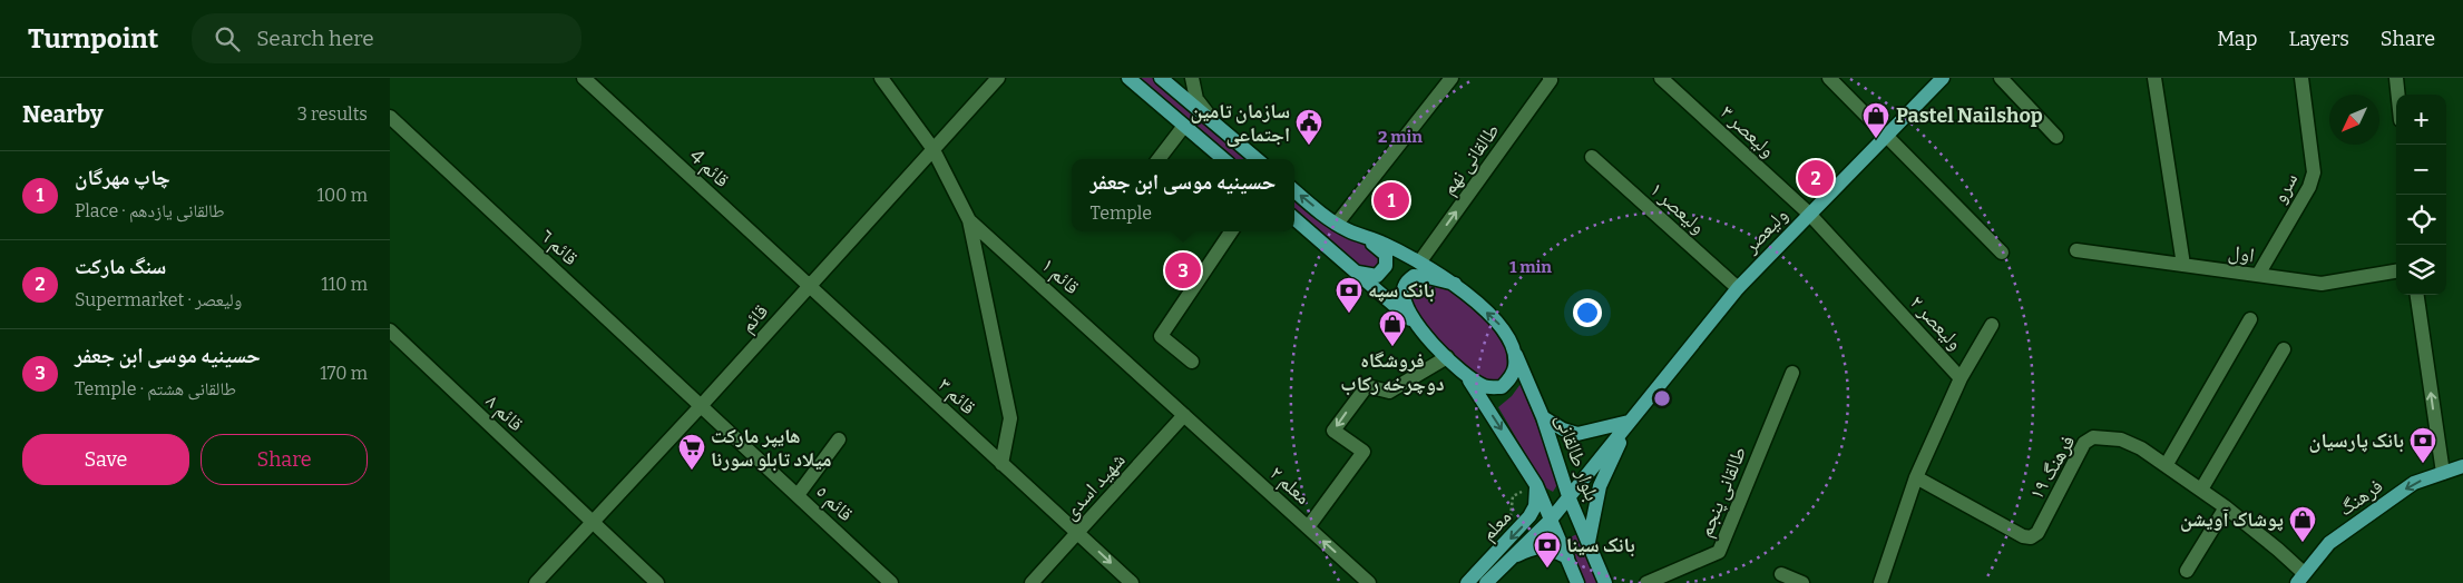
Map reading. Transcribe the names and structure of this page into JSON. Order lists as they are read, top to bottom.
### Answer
{
  "streets": {
    "main road": [
      "ولیعصر",
      "بلوار طالقانی",
      "فرهنگ",
      "معلم"
    ],
    "street": [
      "ولیعصر ٣",
      "طالقانی نهم",
      "قائم 4",
      "سرو",
      "ولیعصر ١",
      "قائم ٦",
      "اول",
      "قائم ١",
      "قائم",
      "ولیعصر ٢",
      "قائم ٣",
      "قائم ٨",
      "فرهنگ ۱۹",
      "معلم ٢",
      "شهید اسدی",
      "طالقانی پنجم",
      "قائم ٥"
    ]
  },
  "crossings": [
    ["ولیعصر ٣", "ولیعصر"],
    ["ولیعصر ٣", "ولیعصر ٢"],
    ["قائم 4", "قائم"],
    ["قائم 4", "قائم ٣"],
    ["سرو", "اول"],
    ["ولیعصر ١", "ولیعصر"],
    ["ولیعصر", "ولیعصر ٢"],
    ["ولیعصر", "بلوار طالقانی"],
    ["ولیعصر", "معلم"],
    ["قائم ٦", "قائم"],
    ["قائم ٦", "قائم ٥"],
    ["قائم ١", "قائم"],
    ["قائم ١", "معلم ٢"],
    ["قائم ١", "شهید اسدی"],
    ["قائم", "قائم ٣"],
    ["قائم", "قائم ٨"],
    ["قائم", "قائم ٥"],
    ["ولیعصر ٢", "فرهنگ ۱۹"],
    ["قائم ٣", "شهید اسدی"],
    ["بلوار طالقانی", "معلم"],
    ["فرهنگ ۱۹", "فرهنگ"],
    ["معلم ٢", "شهید اسدی"]
  ],
  "one_way": ["فرهنگ"],
  "places": {
    "shop": ["Pastel Nailshop", "فروشگاه دوچرخه رکاب", "پوشاک آویشن"],
    "public building": ["سازمان تامین اجتماعی"],
    "bank": ["بانک سپه", "بانک پارسیان", "بانک سینا"],
    "supermarket": ["هایپر مارکت میلاد تابلو سورنا"]
  },
  "north": "bottom left",
  "page": {
    "header": "Turnpoint",
    "search": "Search here",
    "nav": ["Map", "Layers", "Share"],
    "heading": ["Nearby", "3 results"],
    "map_buttons": ["+", "−"],
    "list": [
      {
        "mark": "1",
        "name": "چاپ مهرگان",
        "note": "Place · طالقانی یازدهم",
        "value": "100 m"
      },
      {
        "mark": "2",
        "name": "سنگ مارکت",
        "note": "Supermarket · ولیعصر",
        "value": "110 m"
      },
      {
        "mark": "3",
        "name": "حسینیه موسی ابن جعفر",
        "note": "Temple · طالقانی هشتم",
        "value": "170 m"
      }
    ],
    "pins": ["2", "1", "3"],
    "popup": ["حسینیه موسی ابن جعفر", "Temple"],
    "buttons": ["Save", "Share"]
  },
  "rings": ["2 min", "1 min"]
}
